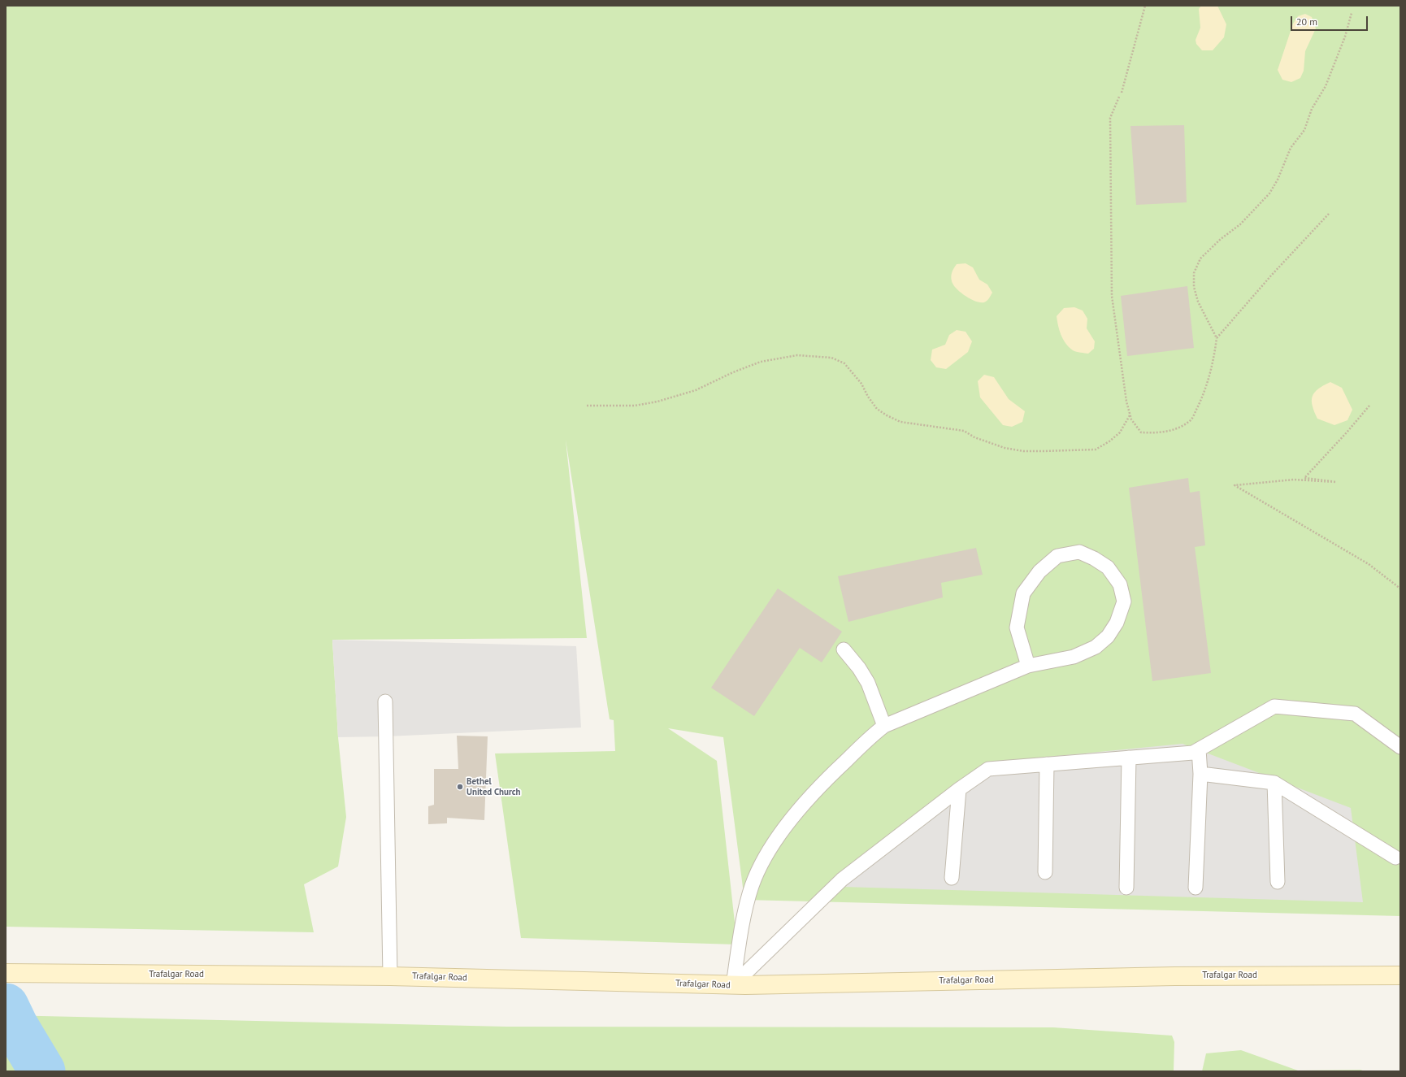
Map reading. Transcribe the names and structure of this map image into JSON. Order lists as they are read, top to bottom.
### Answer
{
  "streets": {
    "main road": ["Trafalgar Road"]
  },
  "places": ["Bethel United Church"],
  "scale_bar": "20 m"
}
